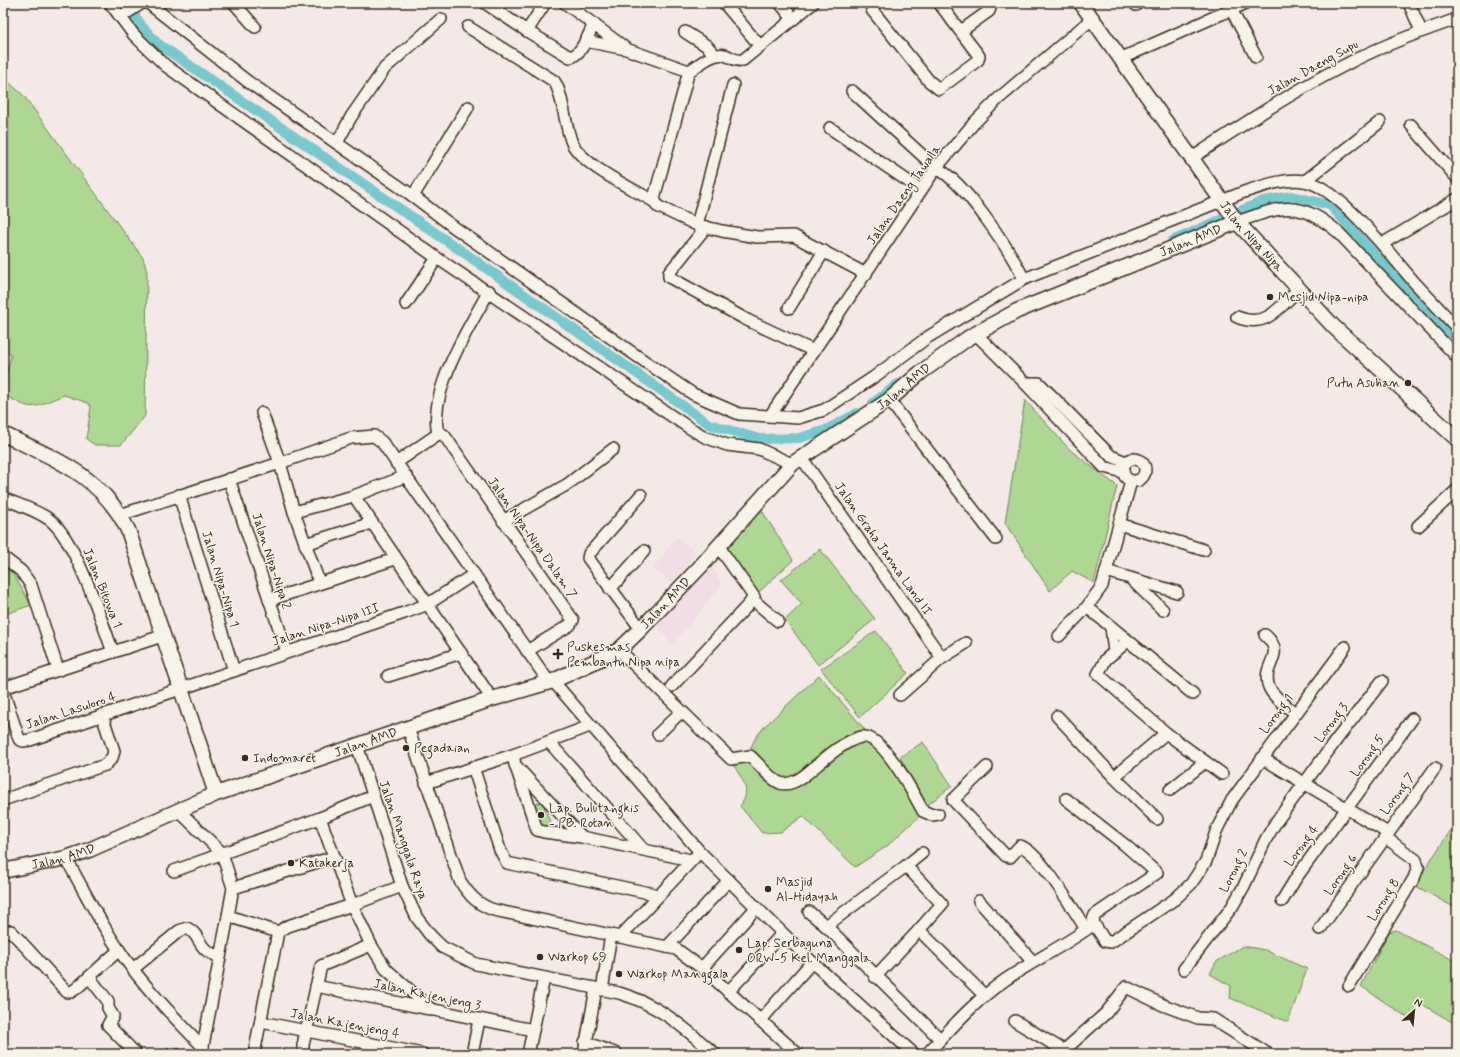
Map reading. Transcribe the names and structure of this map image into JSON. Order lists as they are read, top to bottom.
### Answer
{
  "streets": {
    "street": [
      "Jalan Daeng Supu",
      "Jalan Daeng Tawalla",
      "Jalan Nipa Nipa",
      "Jalan AMD",
      "Jalan Nipa-Nipa Dalam 7",
      "Jalan Graha Janna Land II",
      "Jalan Nipa-Nipa 2",
      "Jalan Nipa-Nipa 1",
      "Jalan Bitowa 1",
      "Jalan Nipa-Nipa III",
      "Jalan Lasuloro 4",
      "Lorong 1",
      "Lorong 3",
      "Lorong 5",
      "Lorong 7",
      "Jalan Manggala Raya",
      "Lorong 4",
      "Lorong 2",
      "Lorong 6",
      "Lorong 8",
      "Jalan Kajenjeng 3",
      "Jalan Kajenjeng 4"
    ]
  },
  "crossings": [
    ["Jalan Daeng Supu", "Jalan Nipa Nipa"],
    ["Jalan Daeng Tawalla", "Jalan Nipa Nipa"],
    ["Jalan Nipa Nipa", "Jalan AMD"],
    ["Jalan AMD", "Jalan Graha Janna Land II"],
    ["Jalan AMD", "Jalan Manggala Raya"],
    ["Jalan Nipa-Nipa 2", "Jalan Nipa-Nipa III"],
    ["Jalan Nipa-Nipa 1", "Jalan Nipa-Nipa III"],
    ["Jalan Nipa-Nipa III", "Jalan Lasuloro 4"],
    ["Lorong 1", "Lorong 8"],
    ["Lorong 3", "Lorong 2"],
    ["Lorong 3", "Lorong 8"],
    ["Lorong 5", "Lorong 4"],
    ["Lorong 5", "Lorong 8"],
    ["Lorong 7", "Lorong 6"],
    ["Lorong 7", "Lorong 8"],
    ["Lorong 4", "Lorong 8"],
    ["Lorong 2", "Lorong 8"],
    ["Lorong 6", "Lorong 8"]
  ],
  "places": {
    "other": [
      "Mesjid Nipa-nipa",
      "Putu Asuhan",
      "Pegadaian",
      "Indomaret",
      "Lap. Bulutangkis - PB. Rotan",
      "Katakerja",
      "Masjid Al-Hidayah",
      "Lap. Serbaguna ORW-5 Kel. Manggala",
      "Warkop 69",
      "Warkop Manggala"
    ],
    "health": ["Puskesmas Pembantu Nipa nipa"]
  },
  "north": "top right"
}
